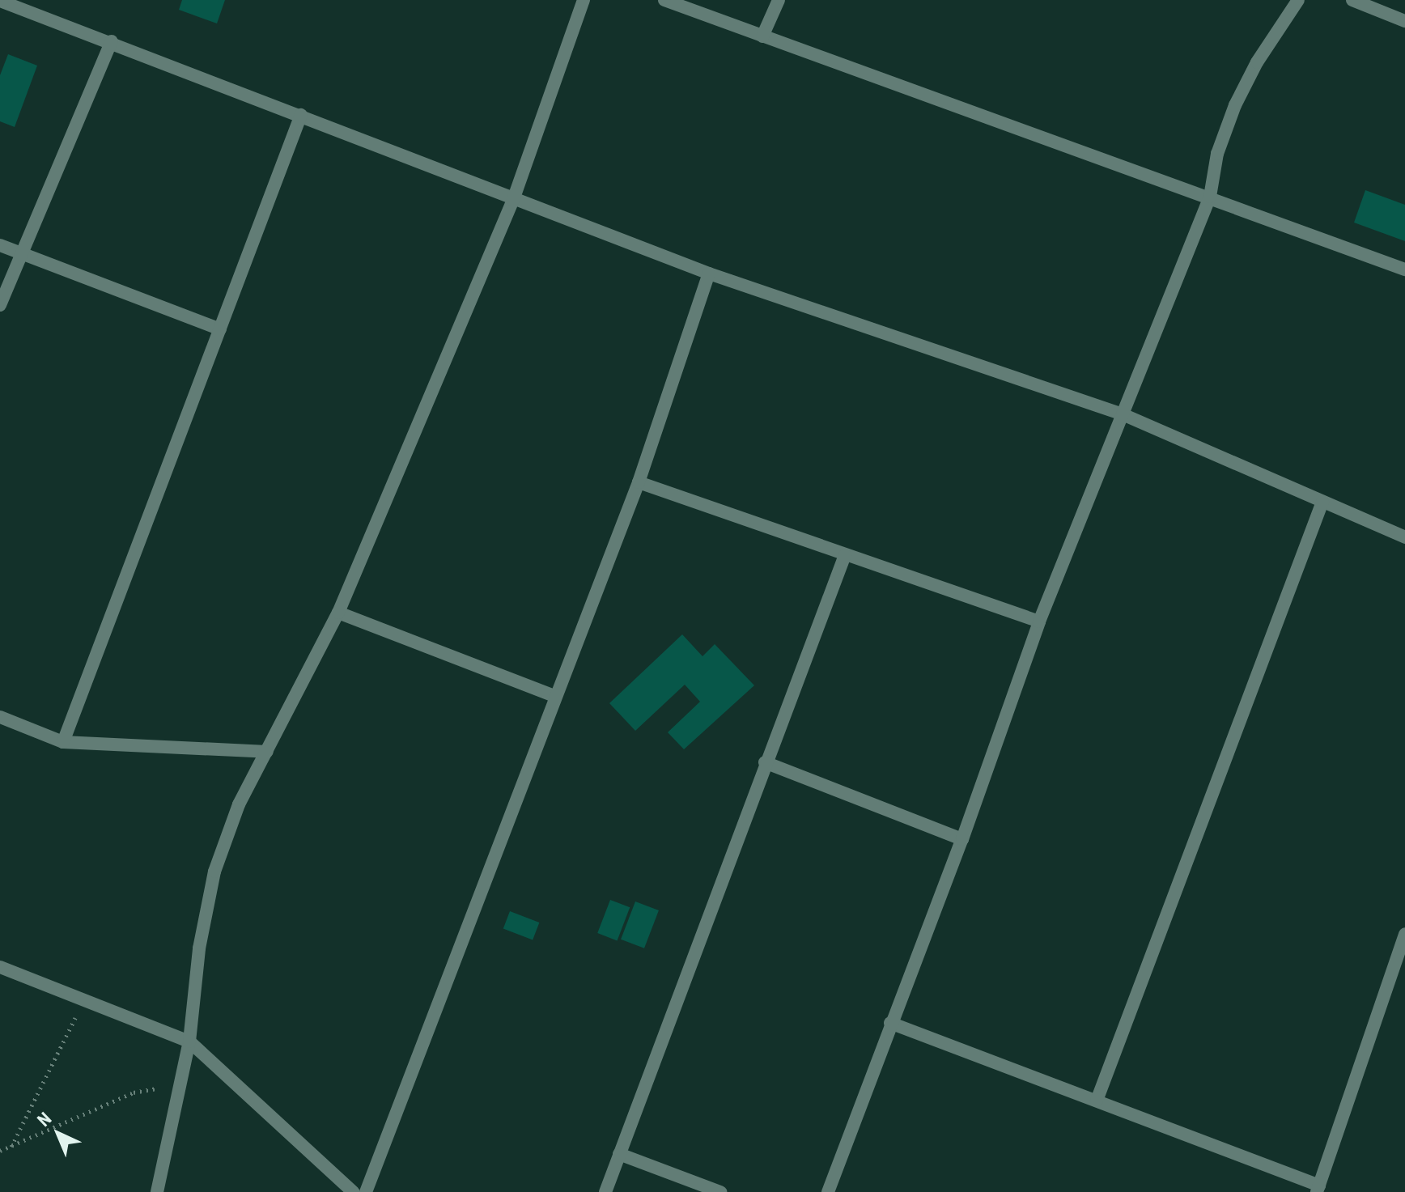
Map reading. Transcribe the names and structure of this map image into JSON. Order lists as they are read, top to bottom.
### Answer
{
  "north": "top left"
}
